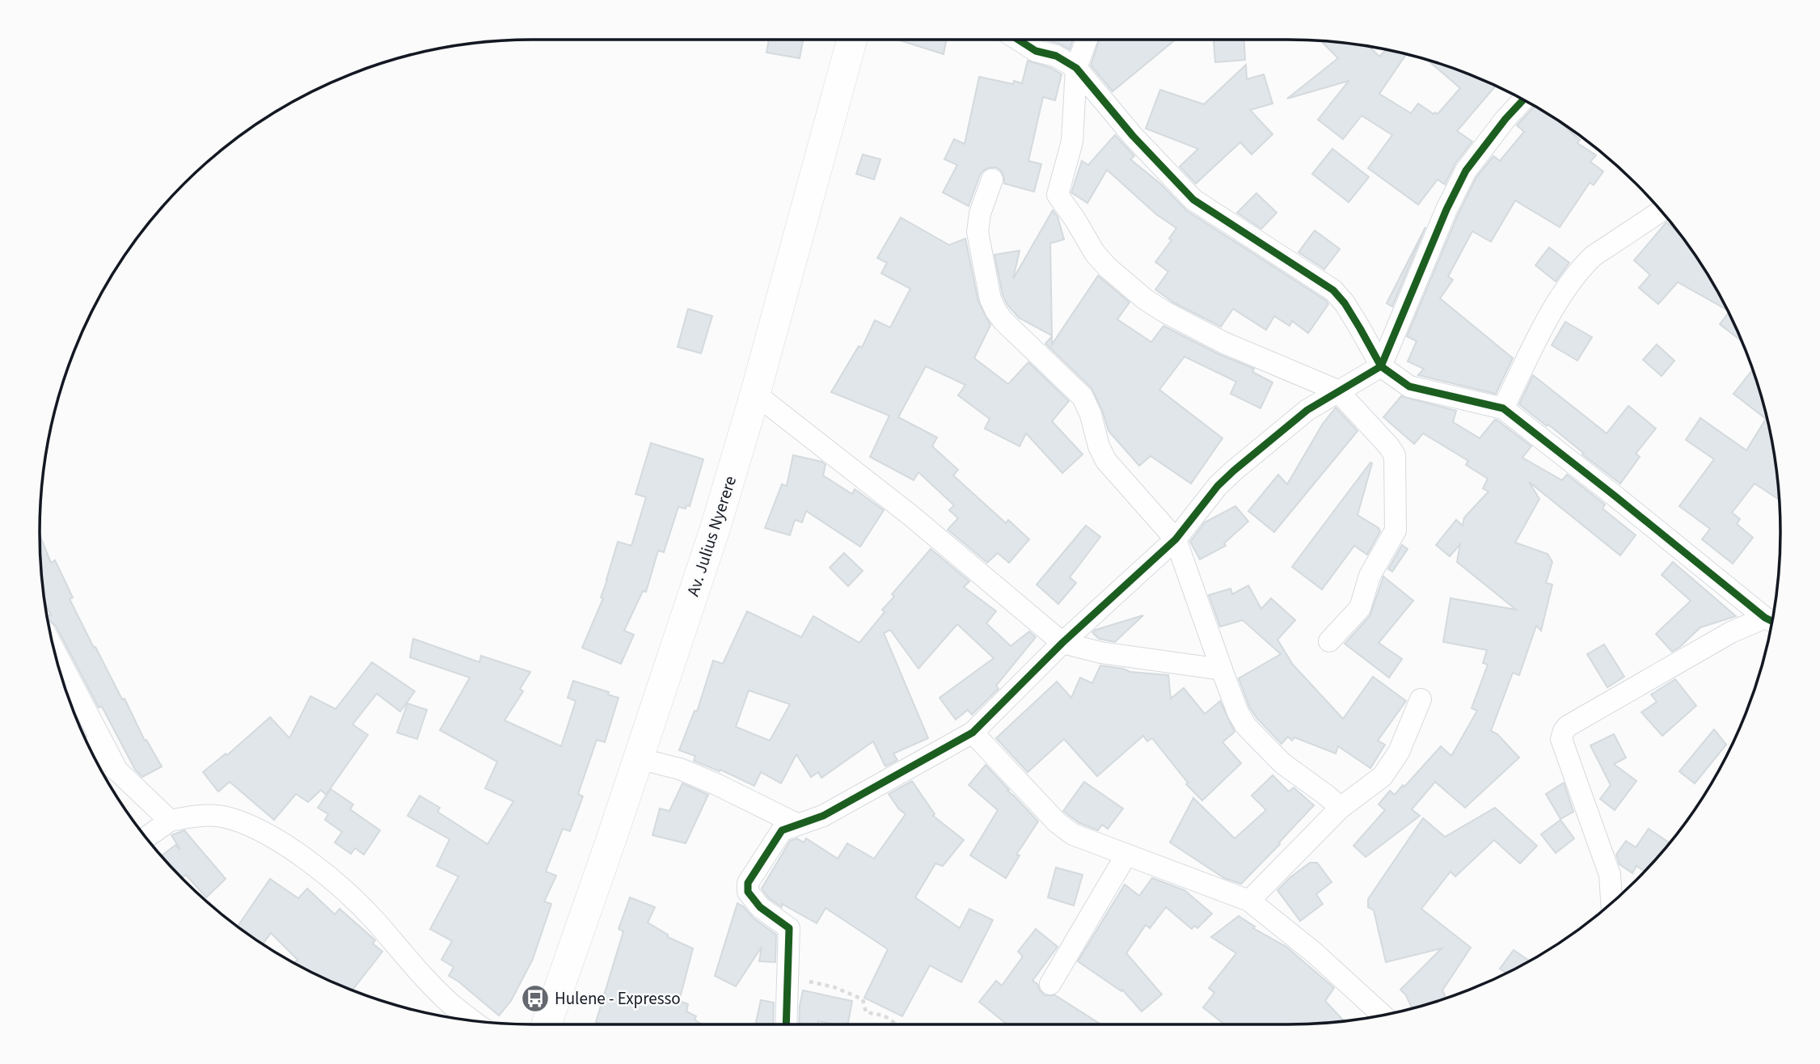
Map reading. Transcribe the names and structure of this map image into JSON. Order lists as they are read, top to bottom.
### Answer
{
  "streets": {
    "main road": ["Av. Julius Nyerere"]
  },
  "places": {
    "bus stop": ["Hulene - Expresso"]
  }
}
